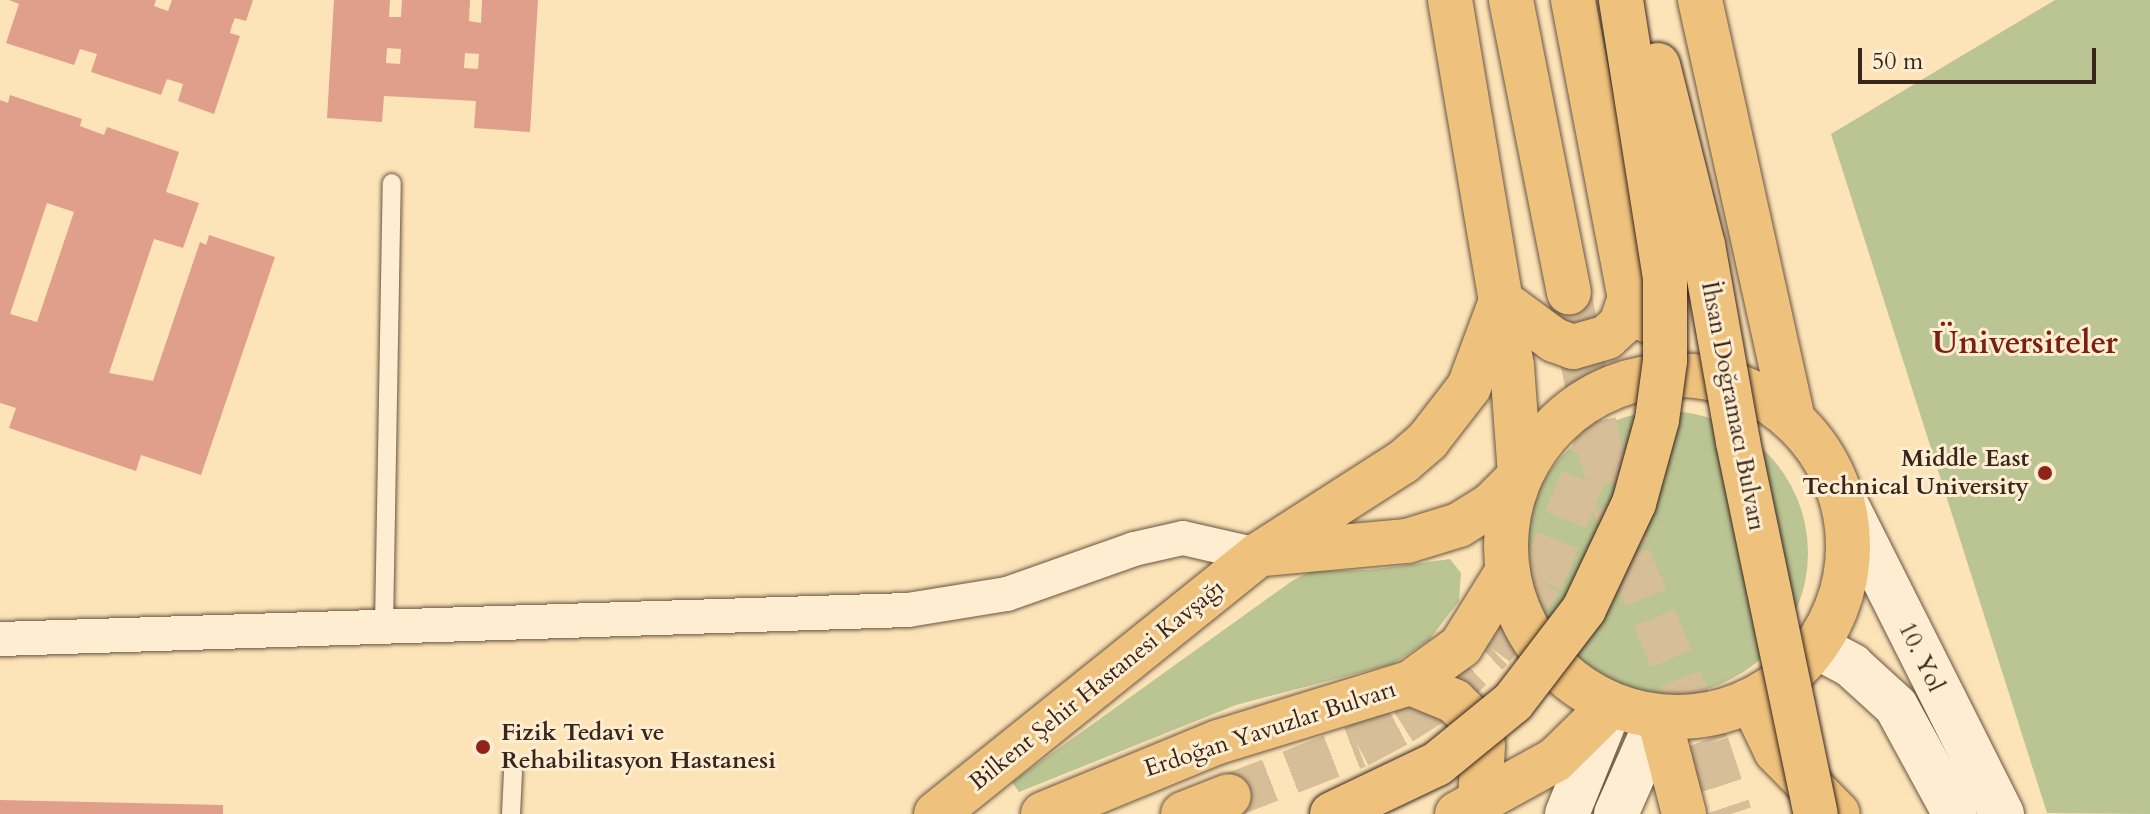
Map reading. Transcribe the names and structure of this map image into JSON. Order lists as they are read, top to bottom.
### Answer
{
  "streets": {
    "main road": ["İhsan Doğramacı Bulvarı", "Bilkent Şehir Hastanesi Kavşağı", "Erdoğan Yavuzlar Bulvarı"],
    "street": ["10. Yol"]
  },
  "districts": ["Üniversiteler"],
  "places": ["Middle East Technical University", "Fizik Tedavi ve Rehabilitasyon Hastanesi"],
  "scale_bar": "50 m"
}
